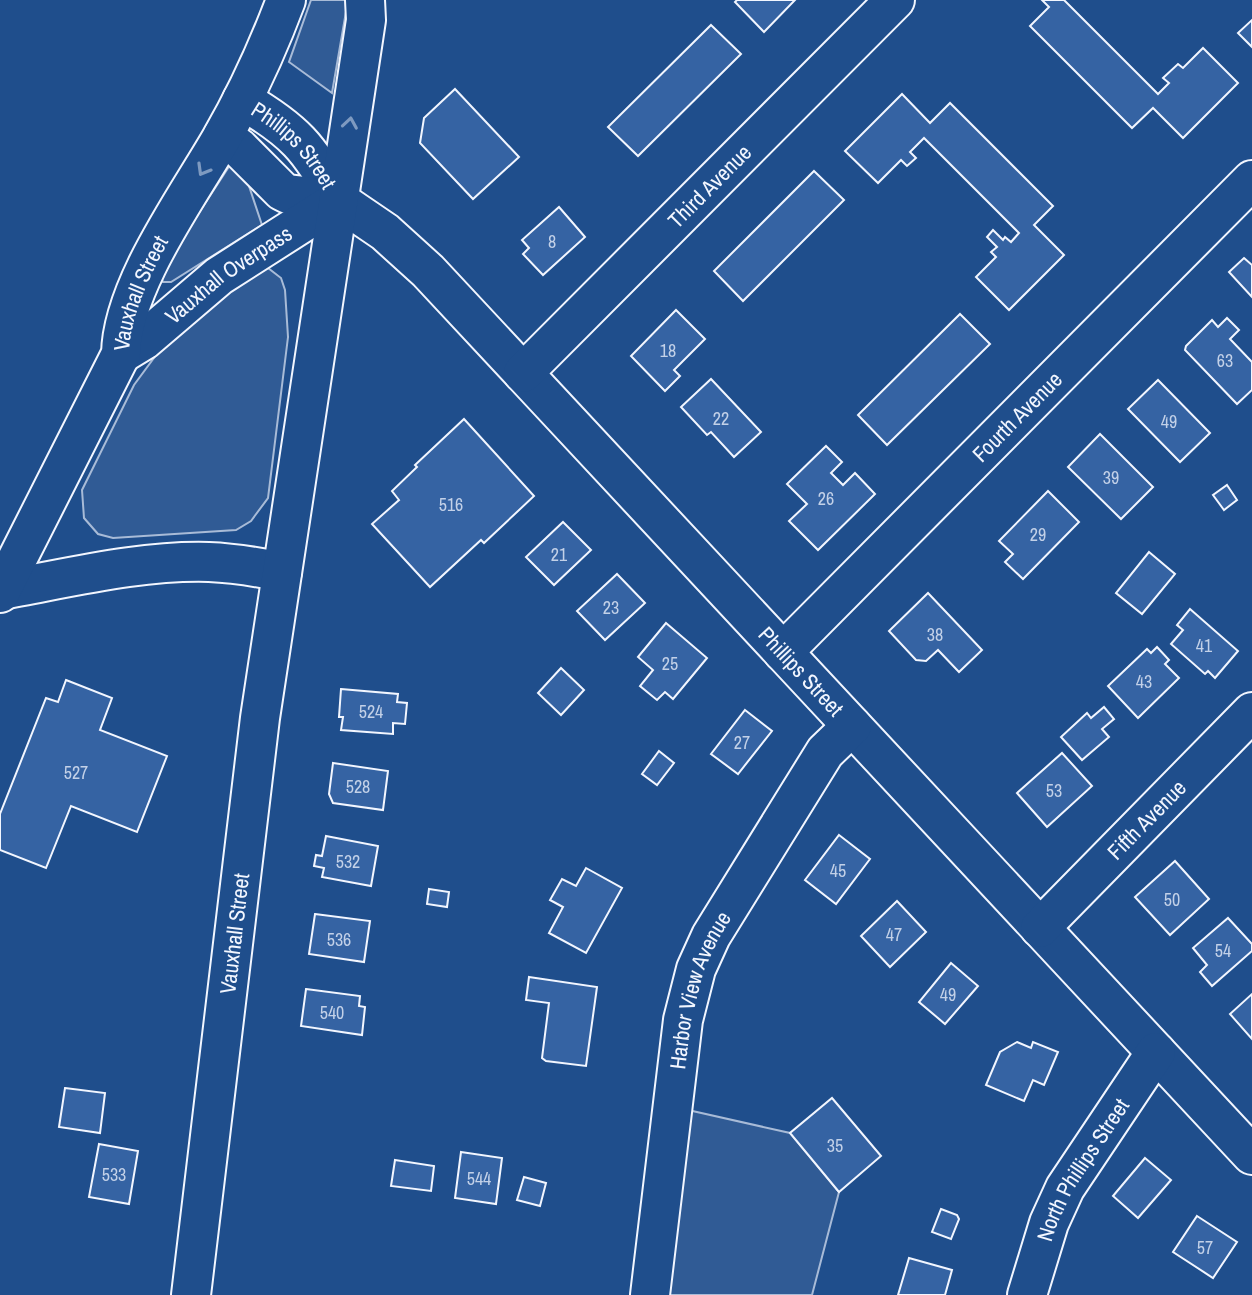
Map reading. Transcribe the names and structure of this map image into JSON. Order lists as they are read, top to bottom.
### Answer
{
  "streets": {
    "street": [
      "Phillips Street",
      "Third Avenue",
      "Vauxhall Overpass",
      "Vauxhall Street",
      "Fourth Avenue",
      "Fifth Avenue",
      "Harbor View Avenue",
      "North Phillips Street"
    ]
  },
  "crossings": [
    ["Phillips Street", "Third Avenue"],
    ["Phillips Street", "Vauxhall Overpass"],
    ["Phillips Street", "Vauxhall Street"],
    ["Phillips Street", "Fourth Avenue"],
    ["Phillips Street", "Fifth Avenue"],
    ["Phillips Street", "Harbor View Avenue"],
    ["Phillips Street", "North Phillips Street"],
    ["Vauxhall Overpass", "Vauxhall Street"]
  ],
  "house_numbers": [
    "8",
    "18",
    "63",
    "22",
    "49",
    "39",
    "26",
    "516",
    "29",
    "21",
    "23",
    "38",
    "41",
    "25",
    "43",
    "524",
    "27",
    "527",
    "528",
    "53",
    "532",
    "45",
    "50",
    "47",
    "536",
    "54",
    "49",
    "540",
    "35",
    "533",
    "544",
    "57"
  ]
}
